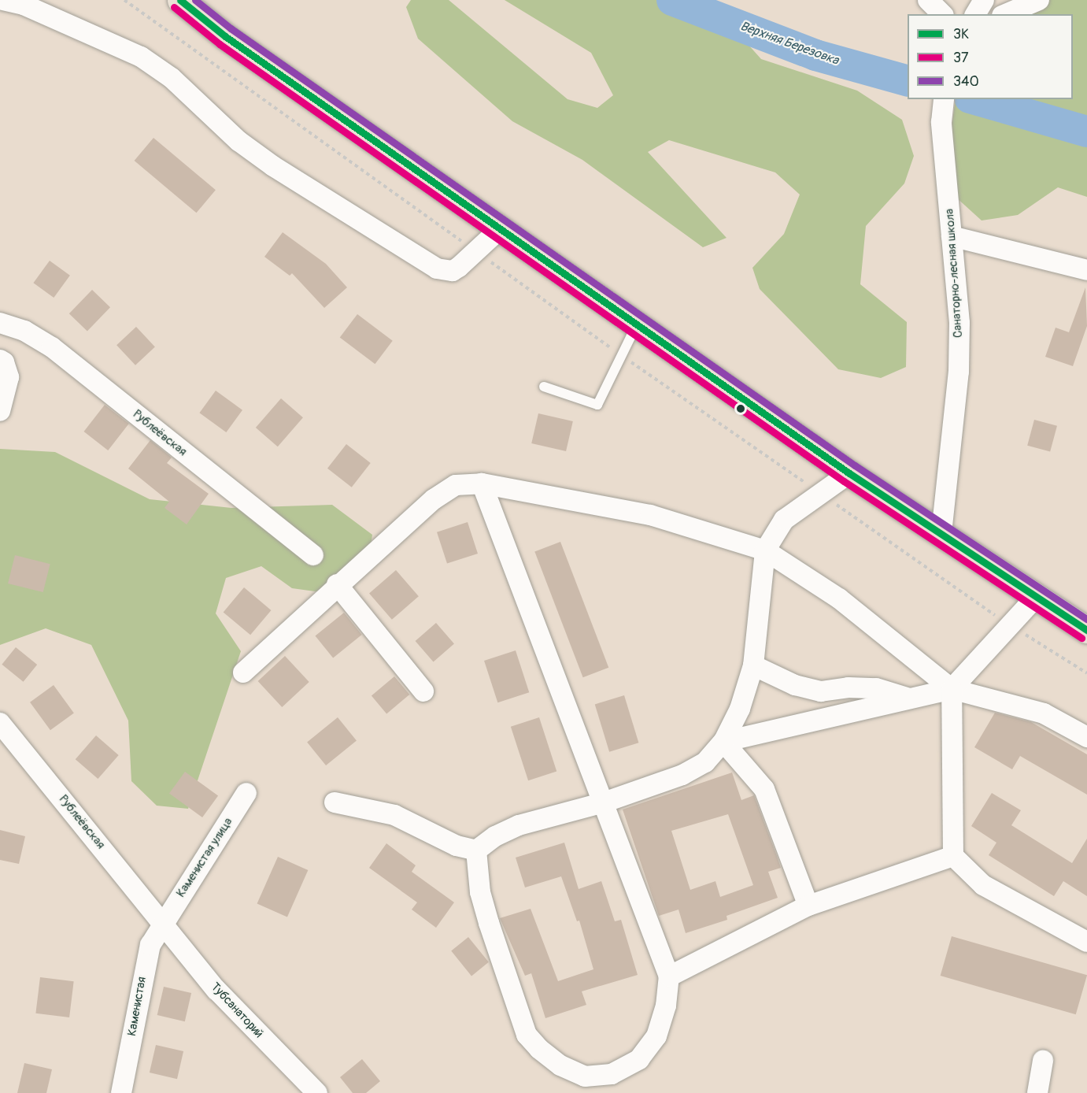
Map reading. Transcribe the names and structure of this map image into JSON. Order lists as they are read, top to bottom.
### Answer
{
  "streets": {
    "street": [
      "Санаторно-лесная школа",
      "Рублеёвская",
      "Каменистая улица",
      "Каменистая",
      "Тубсанаторий"
    ]
  },
  "crossings": [
    ["Рублеёвская", "Каменистая улица"],
    ["Рублеёвская", "Каменистая"],
    ["Рублеёвская", "Тубсанаторий"],
    ["Каменистая улица", "Каменистая"],
    ["Каменистая улица", "Тубсанаторий"],
    ["Каменистая", "Тубсанаторий"]
  ],
  "water": ["Верхняя Березовка"],
  "lines": ["transit line 3К", "transit line 340", "transit line 37"],
  "legend": ["3К", "37", "340"]
}
